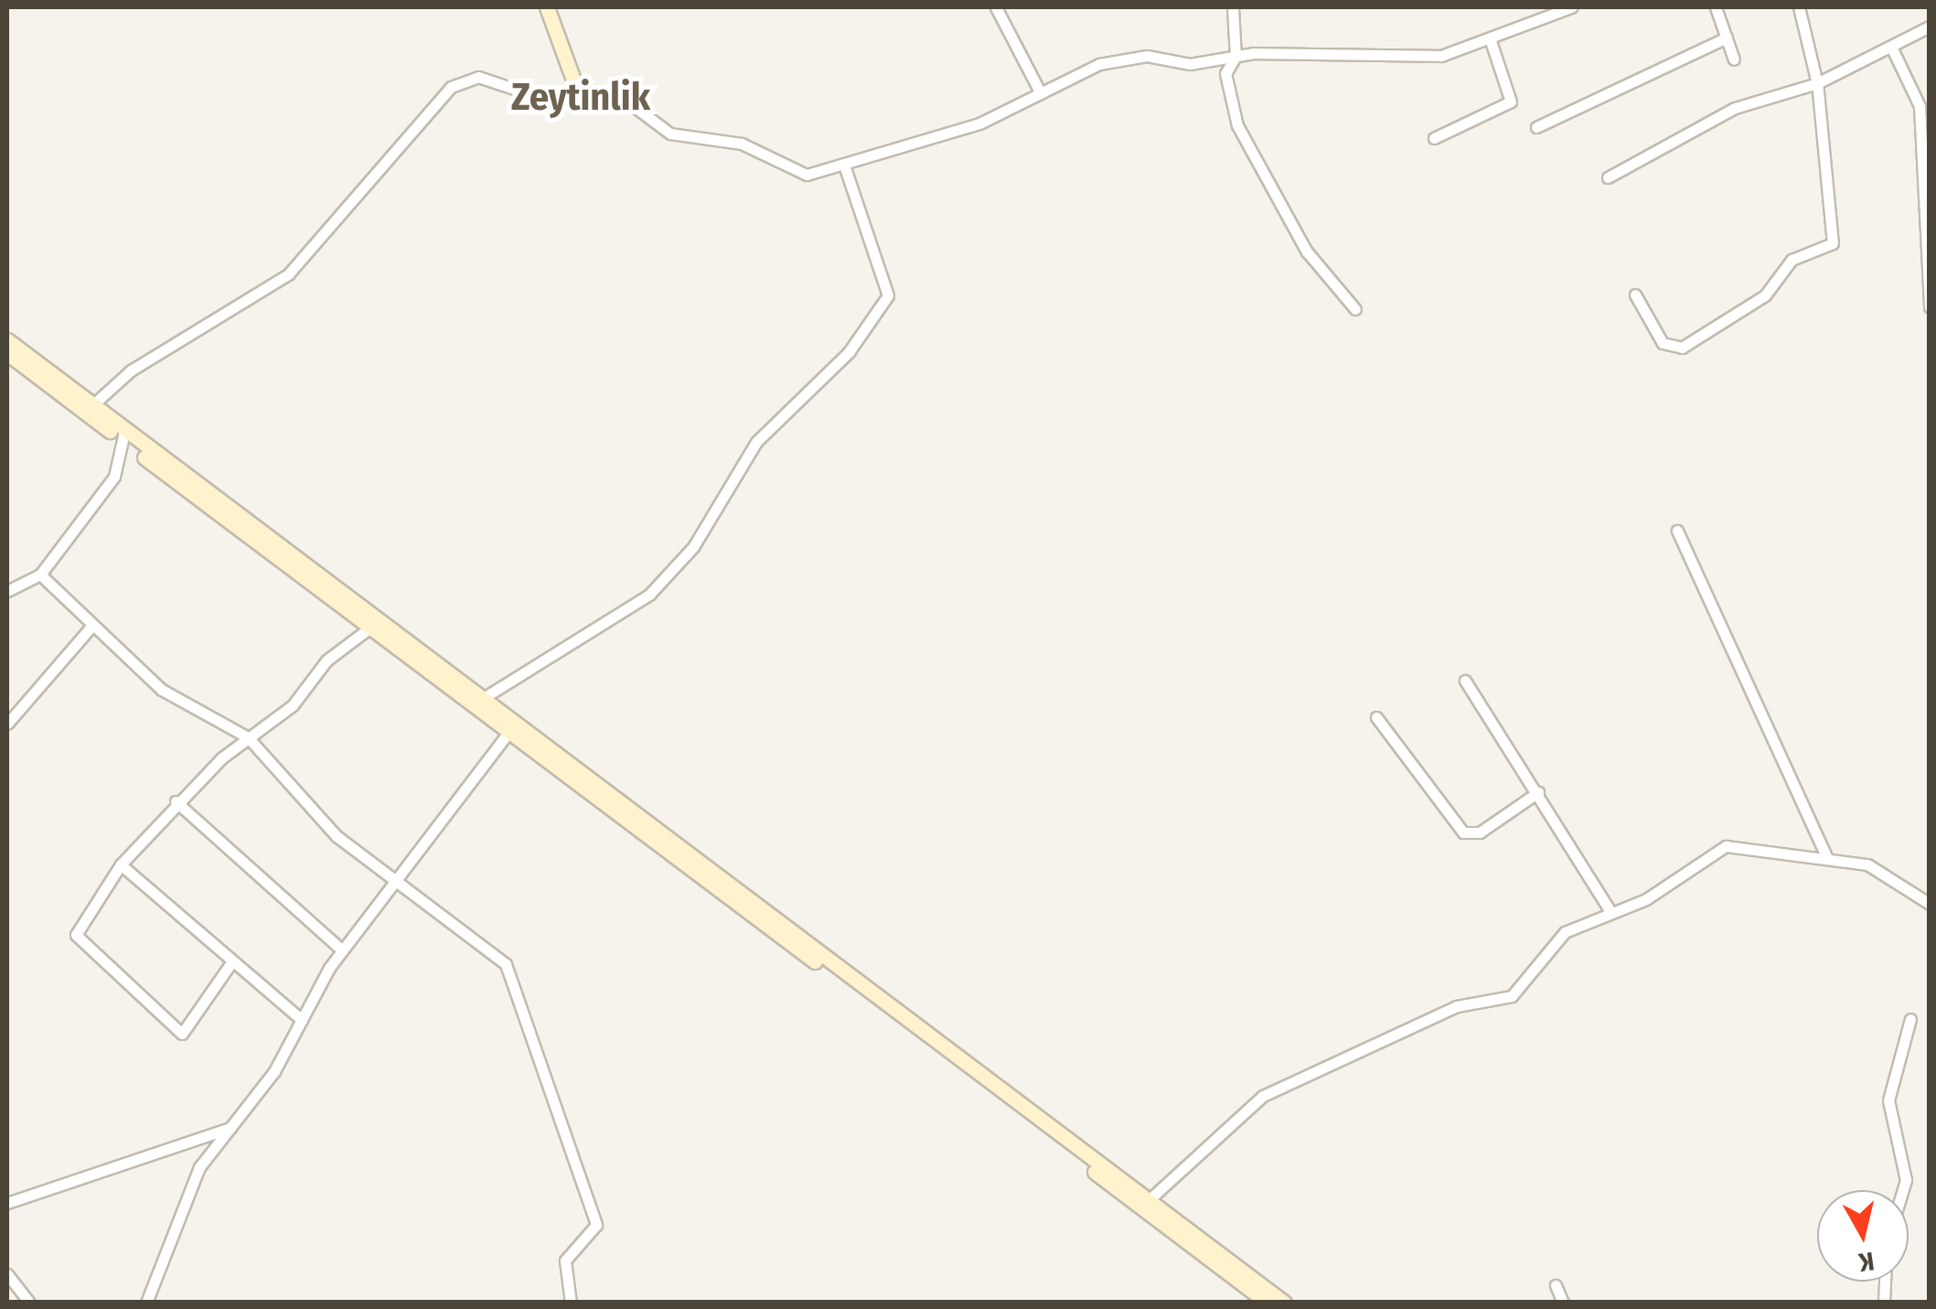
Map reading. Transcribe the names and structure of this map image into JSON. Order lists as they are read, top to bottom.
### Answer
{
  "districts": ["Zeytinlik"],
  "north": "bottom"
}
